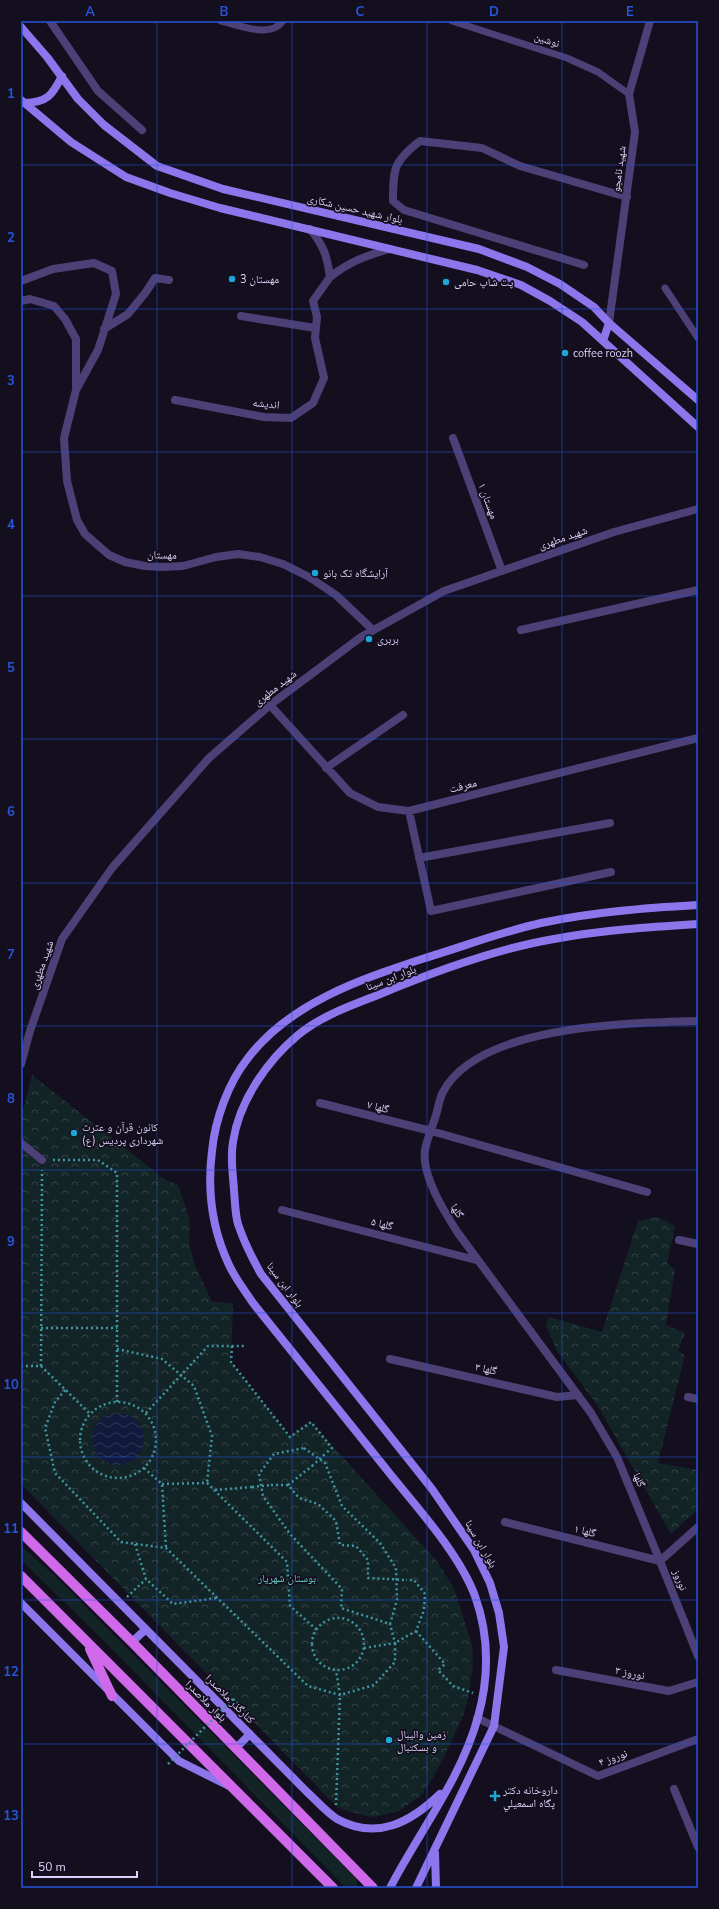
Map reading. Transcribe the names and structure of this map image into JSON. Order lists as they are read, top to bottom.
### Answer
{
  "streets": {
    "main road": [
      "بلوار شهید حسین شکاری",
      "بلوار ابن سینا",
      "کنارگذر ملاصدرا",
      "بلوار ملاصدرا"
    ],
    "street": [
      "شهید نامجو",
      "اندیشه",
      "مهستان ۱",
      "شهید مطهری",
      "مهستان",
      "معرفت",
      "گلها ۷",
      "گلها",
      "گلها ۵",
      "گلها ۳",
      "گلها ۱",
      "نوروز",
      "نوروز ۳",
      "نوروز ۴"
    ],
    "lane": ["نوشین"]
  },
  "crossings": [
    ["نوشین", "شهید نامجو"],
    ["شهید نامجو", "بلوار شهید حسین شکاری"],
    ["مهستان ۱", "شهید مطهری"],
    ["شهید مطهری", "مهستان"],
    ["شهید مطهری", "معرفت"],
    ["بلوار ابن سینا", "کنارگذر ملاصدرا"],
    ["بلوار ابن سینا", "نوروز ۴"],
    ["گلها ۷", "گلها"],
    ["گلها", "گلها ۵"],
    ["گلها", "گلها ۳"],
    ["گلها", "گلها ۱"],
    ["گلها", "نوروز"],
    ["گلها ۱", "نوروز"]
  ],
  "parks": ["بوستان شهریار"],
  "places": {
    "other": [
      "مهستان 3",
      "پت شاپ حامی",
      "coffee roozh",
      "آرایشگاه تک بانو",
      "بربری",
      "کانون قرآن و عترت (ع) شهرداری پردیس",
      "زمین والیبال و بسکتبال"
    ],
    "health": ["داروخانه دكتر پگاه اسمعيلي"]
  },
  "scale_bar": "50 m",
  "grid": {
    "columns": [
      "A",
      "B",
      "C",
      "D",
      "E"
    ],
    "rows": [
      "1",
      "2",
      "3",
      "4",
      "5",
      "6",
      "7",
      "8",
      "9",
      "10",
      "11",
      "12",
      "13"
    ]
  }
}
